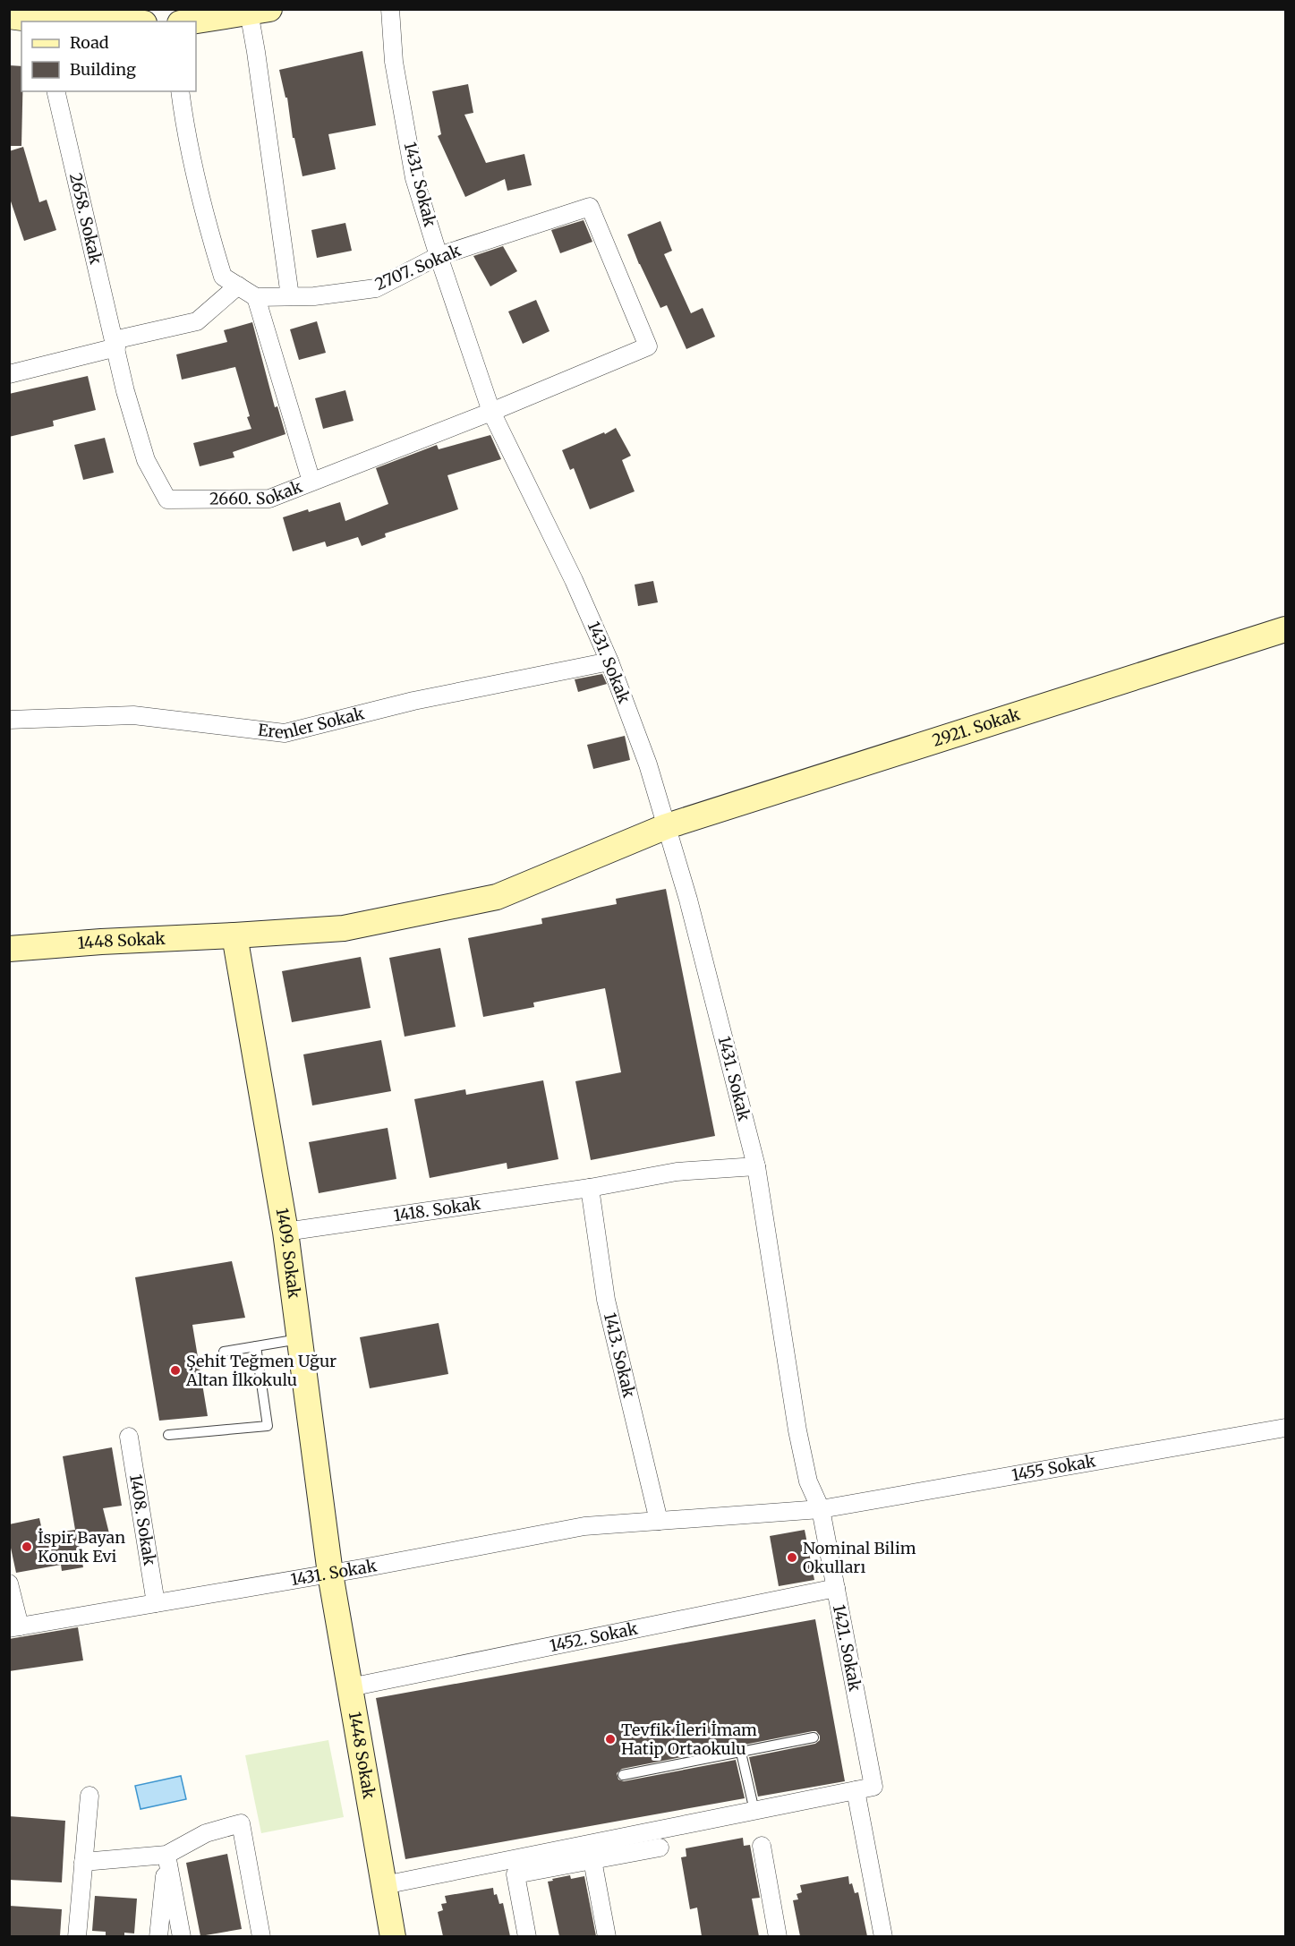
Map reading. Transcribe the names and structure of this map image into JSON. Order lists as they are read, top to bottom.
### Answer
{
  "streets": {
    "street": [
      "1431. Sokak",
      "2658. Sokak",
      "2707. Sokak",
      "2660. Sokak",
      "Erenler Sokak",
      "2921. Sokak",
      "1448 Sokak",
      "1418. Sokak",
      "1409. Sokak",
      "1413. Sokak",
      "1455 Sokak",
      "1408. Sokak",
      "1452. Sokak",
      "1421. Sokak"
    ]
  },
  "crossings": [
    ["1431. Sokak", "2707. Sokak"],
    ["1431. Sokak", "2660. Sokak"],
    ["1431. Sokak", "Erenler Sokak"],
    ["1431. Sokak", "2921. Sokak"],
    ["1431. Sokak", "1448 Sokak"],
    ["1431. Sokak", "1409. Sokak"],
    ["1431. Sokak", "1413. Sokak"],
    ["1431. Sokak", "1455 Sokak"],
    ["1431. Sokak", "1408. Sokak"],
    ["1431. Sokak", "1421. Sokak"],
    ["2658. Sokak", "2660. Sokak"],
    ["2707. Sokak", "2660. Sokak"],
    ["2921. Sokak", "1448 Sokak"],
    ["2921. Sokak", "1409. Sokak"],
    ["1448 Sokak", "1409. Sokak"],
    ["1448 Sokak", "1452. Sokak"],
    ["1418. Sokak", "1409. Sokak"],
    ["1418. Sokak", "1413. Sokak"],
    ["1413. Sokak", "1455 Sokak"],
    ["1455 Sokak", "1421. Sokak"],
    ["1452. Sokak", "1421. Sokak"]
  ],
  "places": [
    "Şehit Teğmen Uğur Altan İlkokulu",
    "İspir Bayan Konuk Evi",
    "Nominal Bilim Okulları",
    "Tevfik İleri İmam Hatip Ortaokulu"
  ],
  "legend": ["Road", "Building"]
}
